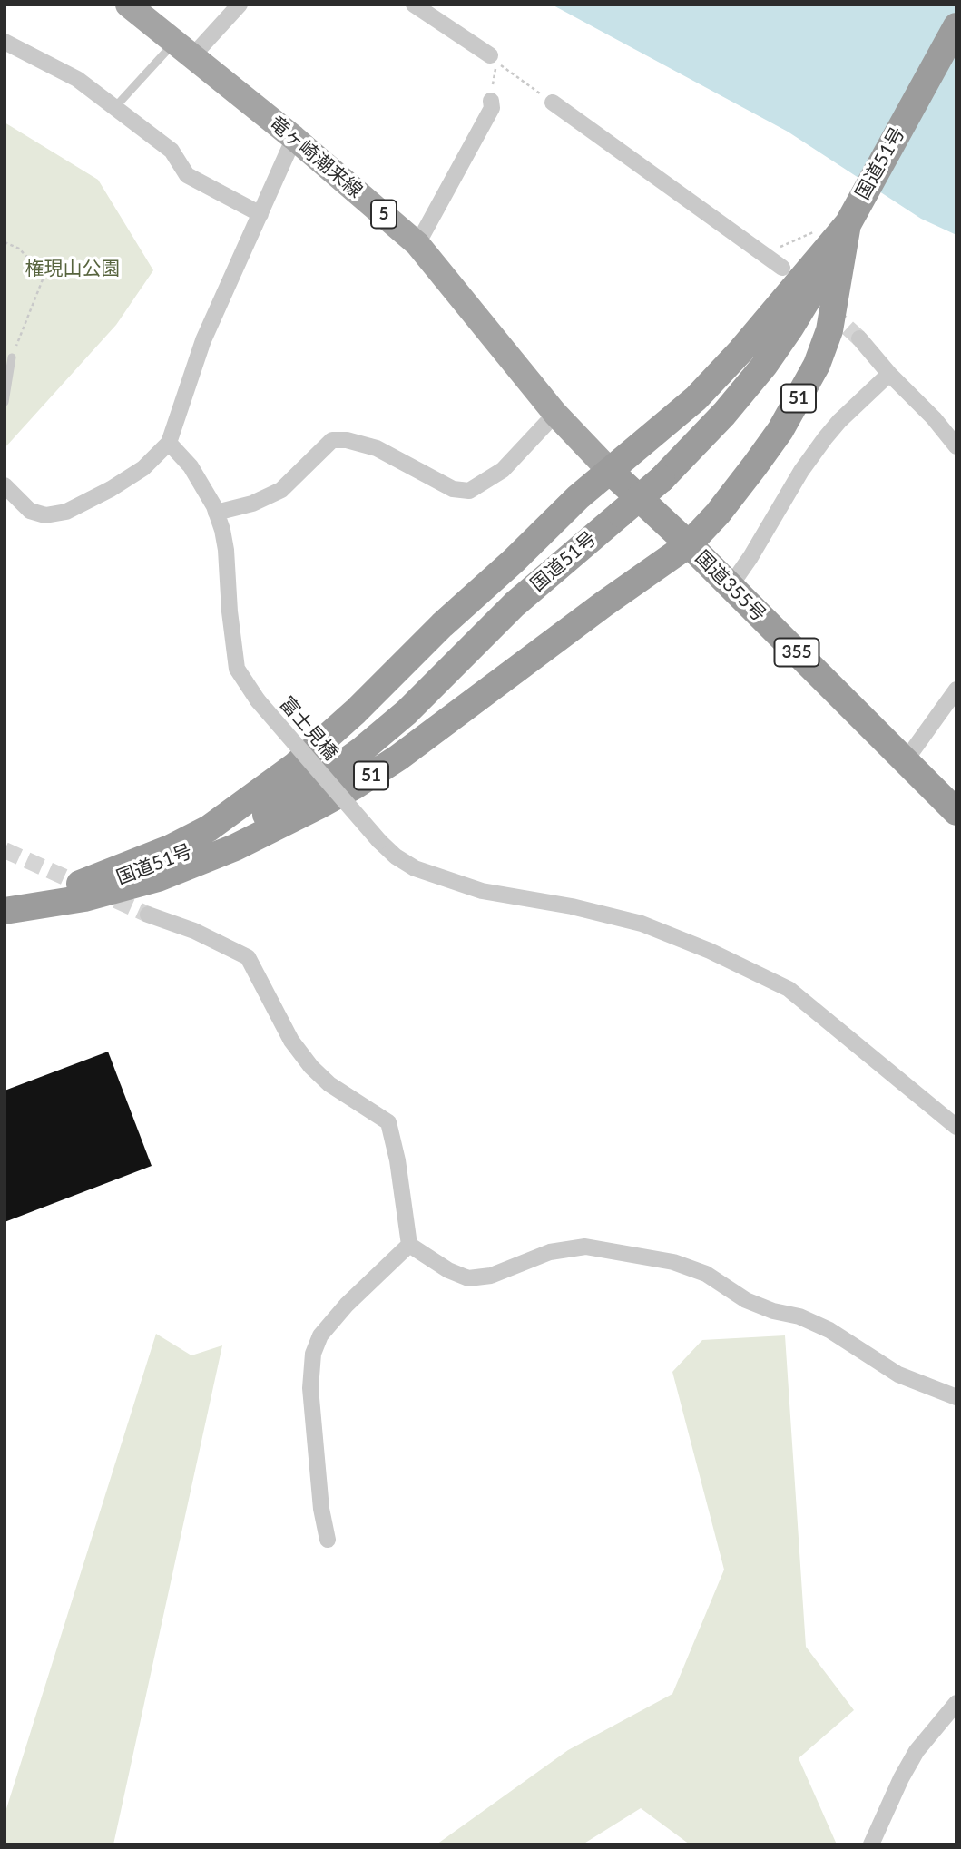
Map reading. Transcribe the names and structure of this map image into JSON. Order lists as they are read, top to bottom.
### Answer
{
  "streets": {
    "highway": [
      "国道51号",
      "51",
      "国道355号",
      "355"
    ],
    "main road": ["竜ヶ崎潮来線", "5"],
    "street": ["富士見橋"]
  },
  "crossings": [
    ["竜ヶ崎潮来線", "51"],
    ["竜ヶ崎潮来線", "国道355号"],
    ["国道51号", "51"],
    ["51", "国道355号"]
  ],
  "parks": ["権現山公園"]
}
